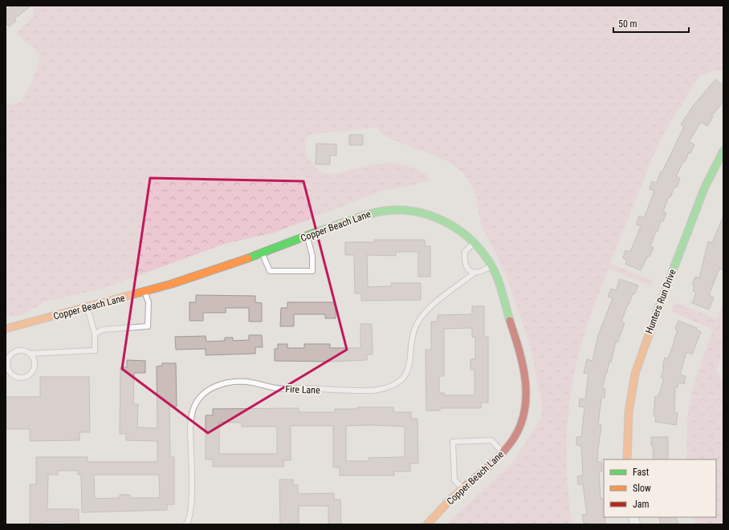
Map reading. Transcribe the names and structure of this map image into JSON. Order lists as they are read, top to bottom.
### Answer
{
  "streets": {
    "street": ["Copper Beach Lane", "Hunters Run Drive"],
    "lane": ["Fire Lane"]
  },
  "crossings": [
    ["Copper Beach Lane", "Fire Lane"]
  ],
  "legend": ["Fast", "Slow", "Jam"],
  "scale_bar": "50 m"
}
